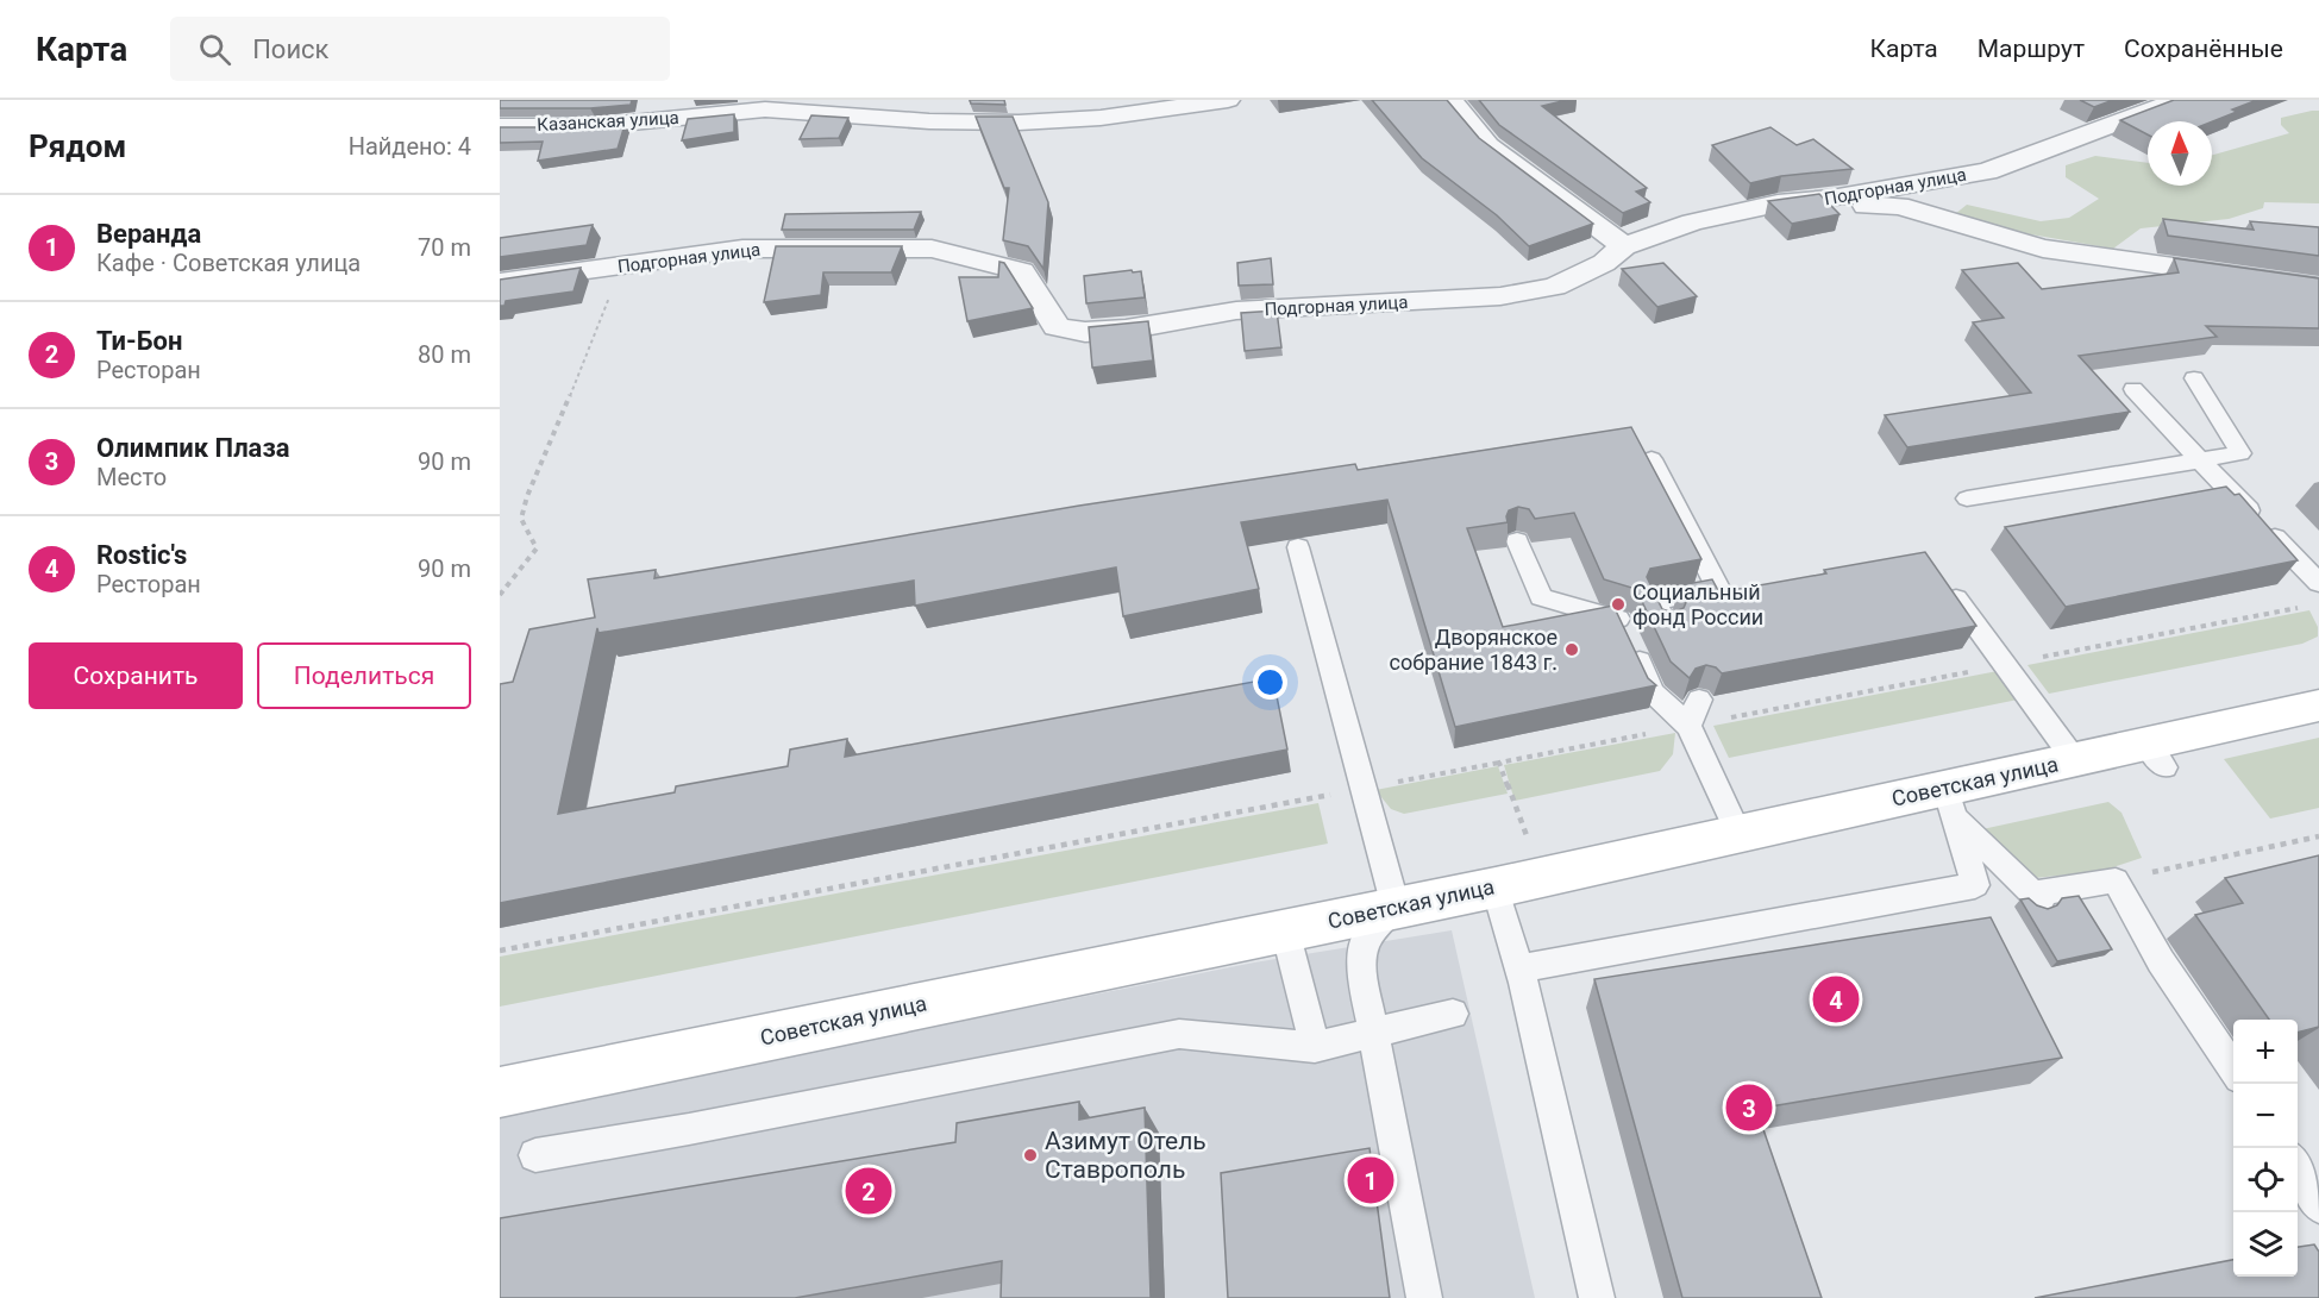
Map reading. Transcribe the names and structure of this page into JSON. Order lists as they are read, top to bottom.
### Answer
{
  "streets": {
    "main road": ["Советская улица"],
    "street": ["Казанская улица", "Подгорная улица"]
  },
  "places": ["Социальный фонд России", "Дворянское собрание 1843 г.", "Азимут Отель Ставрополь"],
  "north": "top",
  "page": {
    "header": "Карта",
    "search": "Поиск",
    "nav": ["Карта", "Маршрут", "Сохранённые"],
    "heading": ["Рядом", "Найдено: 4"],
    "list": [
      {
        "mark": "1",
        "name": "Веранда",
        "note": "Кафе · Советская улица",
        "value": "70 m"
      },
      {
        "mark": "2",
        "name": "Ти-Бон",
        "note": "Ресторан",
        "value": "80 m"
      },
      {
        "mark": "3",
        "name": "Олимпик Плаза",
        "note": "Место",
        "value": "90 m"
      },
      {
        "mark": "4",
        "name": "Rostic's",
        "note": "Ресторан",
        "value": "90 m"
      }
    ],
    "buttons": ["Сохранить", "Поделиться"],
    "pins": [
      "4",
      "3",
      "1",
      "2"
    ],
    "map_buttons": ["+", "−"]
  }
}
